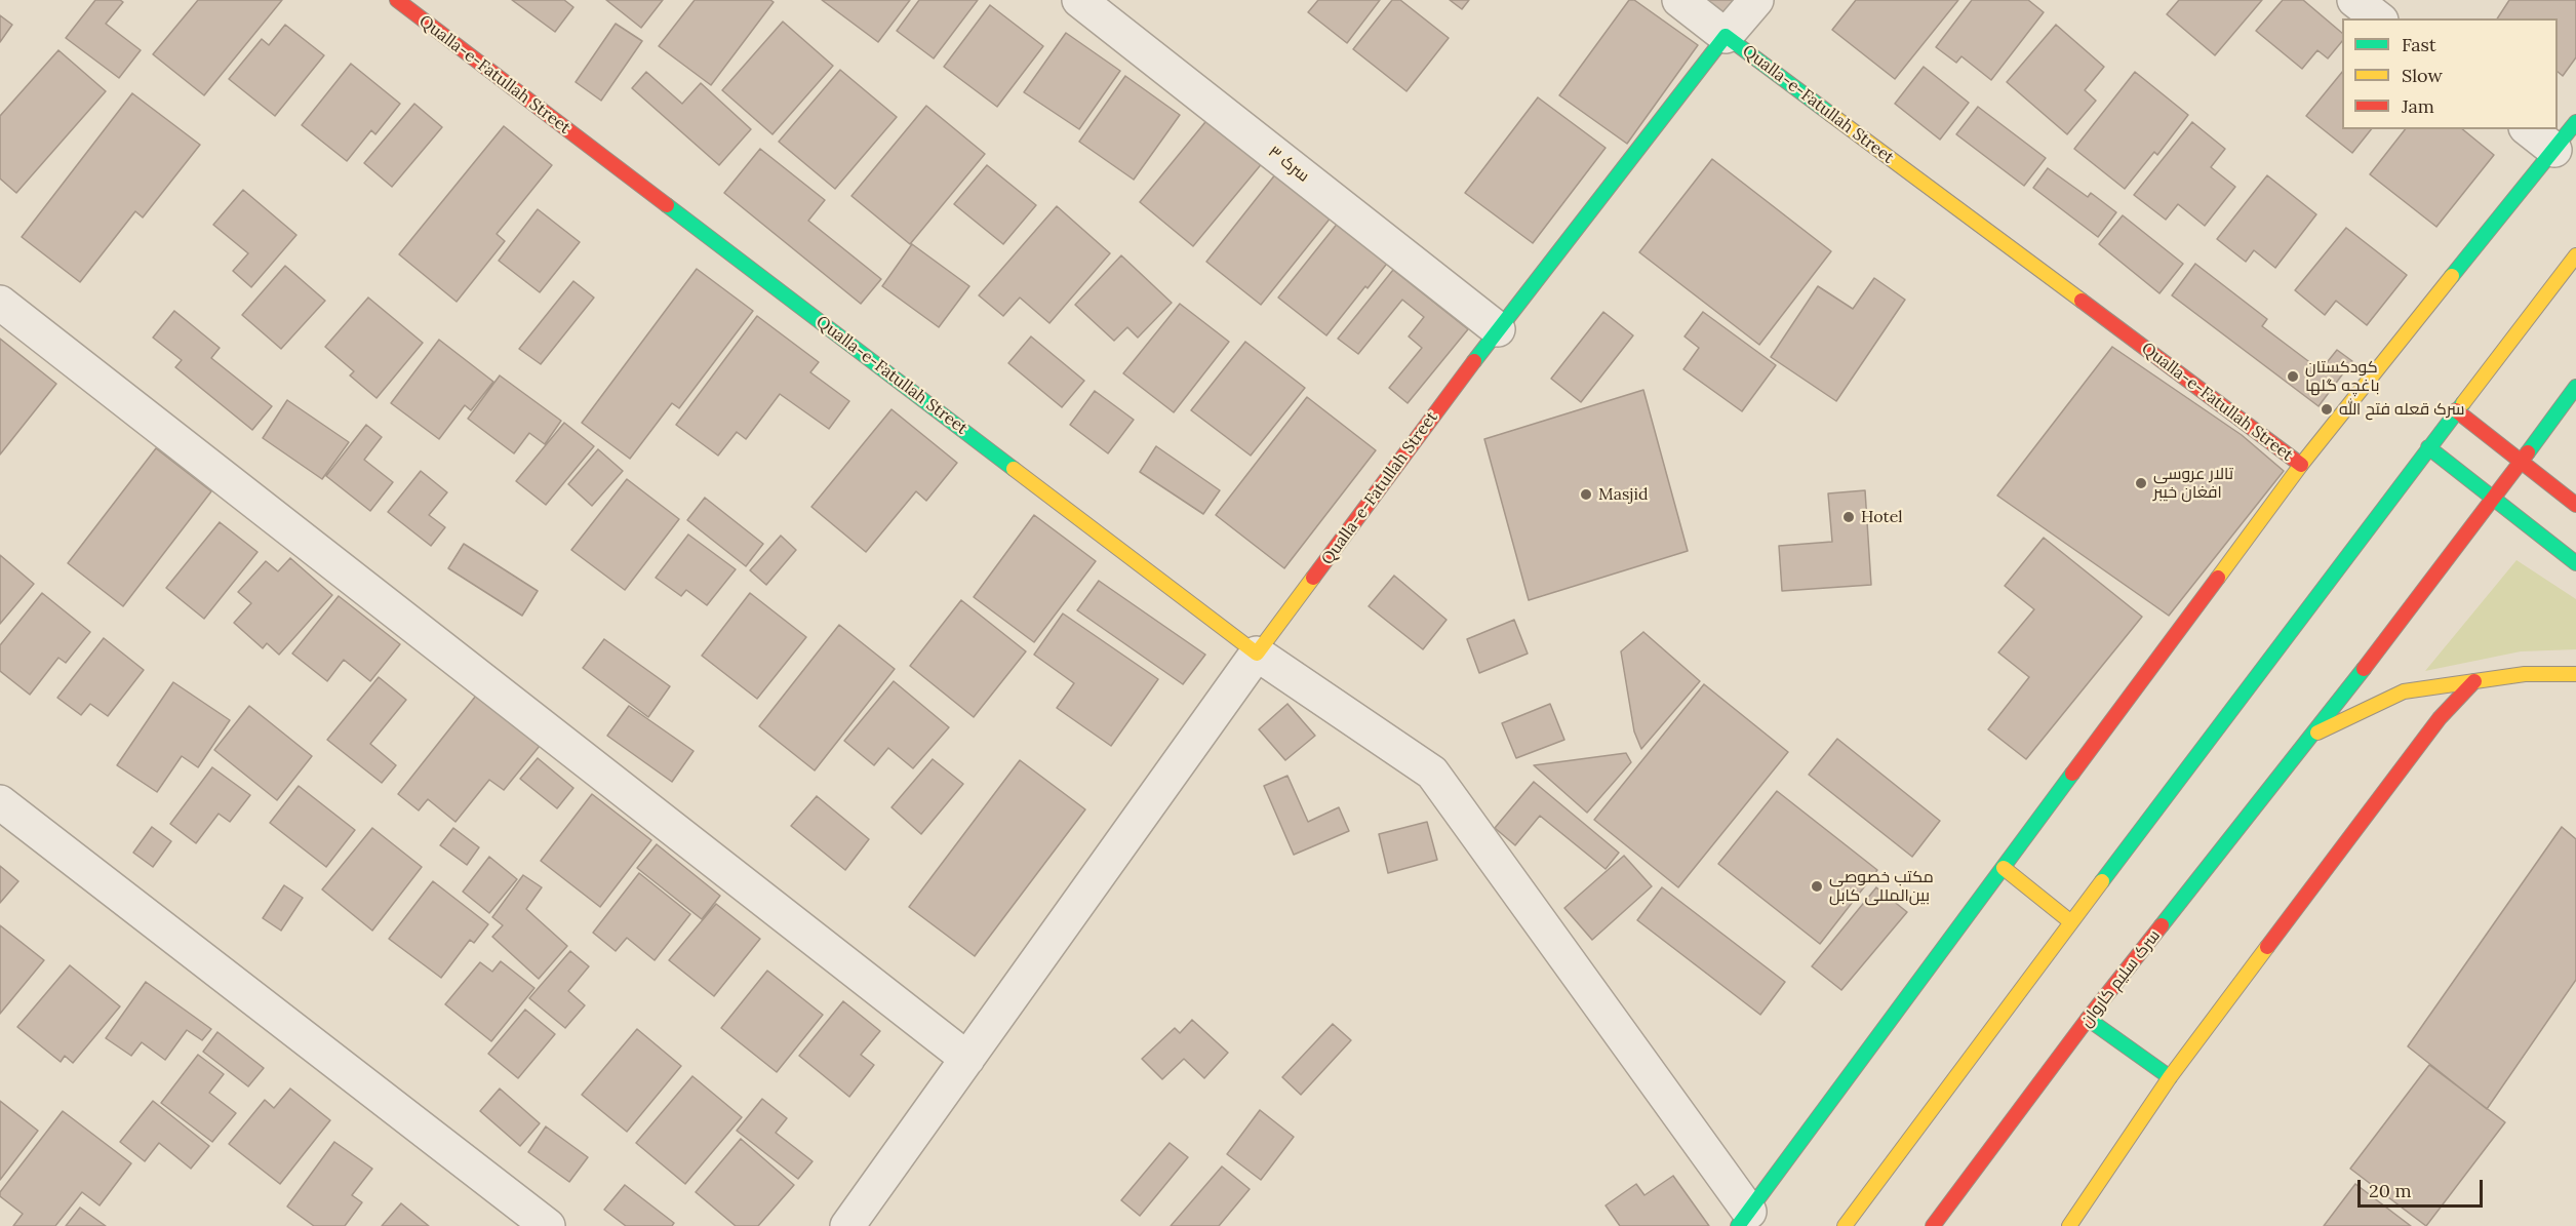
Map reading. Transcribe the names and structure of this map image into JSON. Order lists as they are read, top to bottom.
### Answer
{
  "streets": {
    "street": ["Qualla-e-Fatullah Street", "سرک ۳", "سرک سلیم کاروان"]
  },
  "crossings": [
    ["Qualla-e-Fatullah Street", "سرک ۳"]
  ],
  "places": [
    "کودکستان باغچه گلها",
    "سرک قعله فتح الله",
    "تالار عروسی افغان خیبر",
    "Masjid",
    "Hotel",
    "مکتب خصوصی بین‌المللی کابل"
  ],
  "legend": ["Fast", "Slow", "Jam"],
  "scale_bar": "20 m"
}
